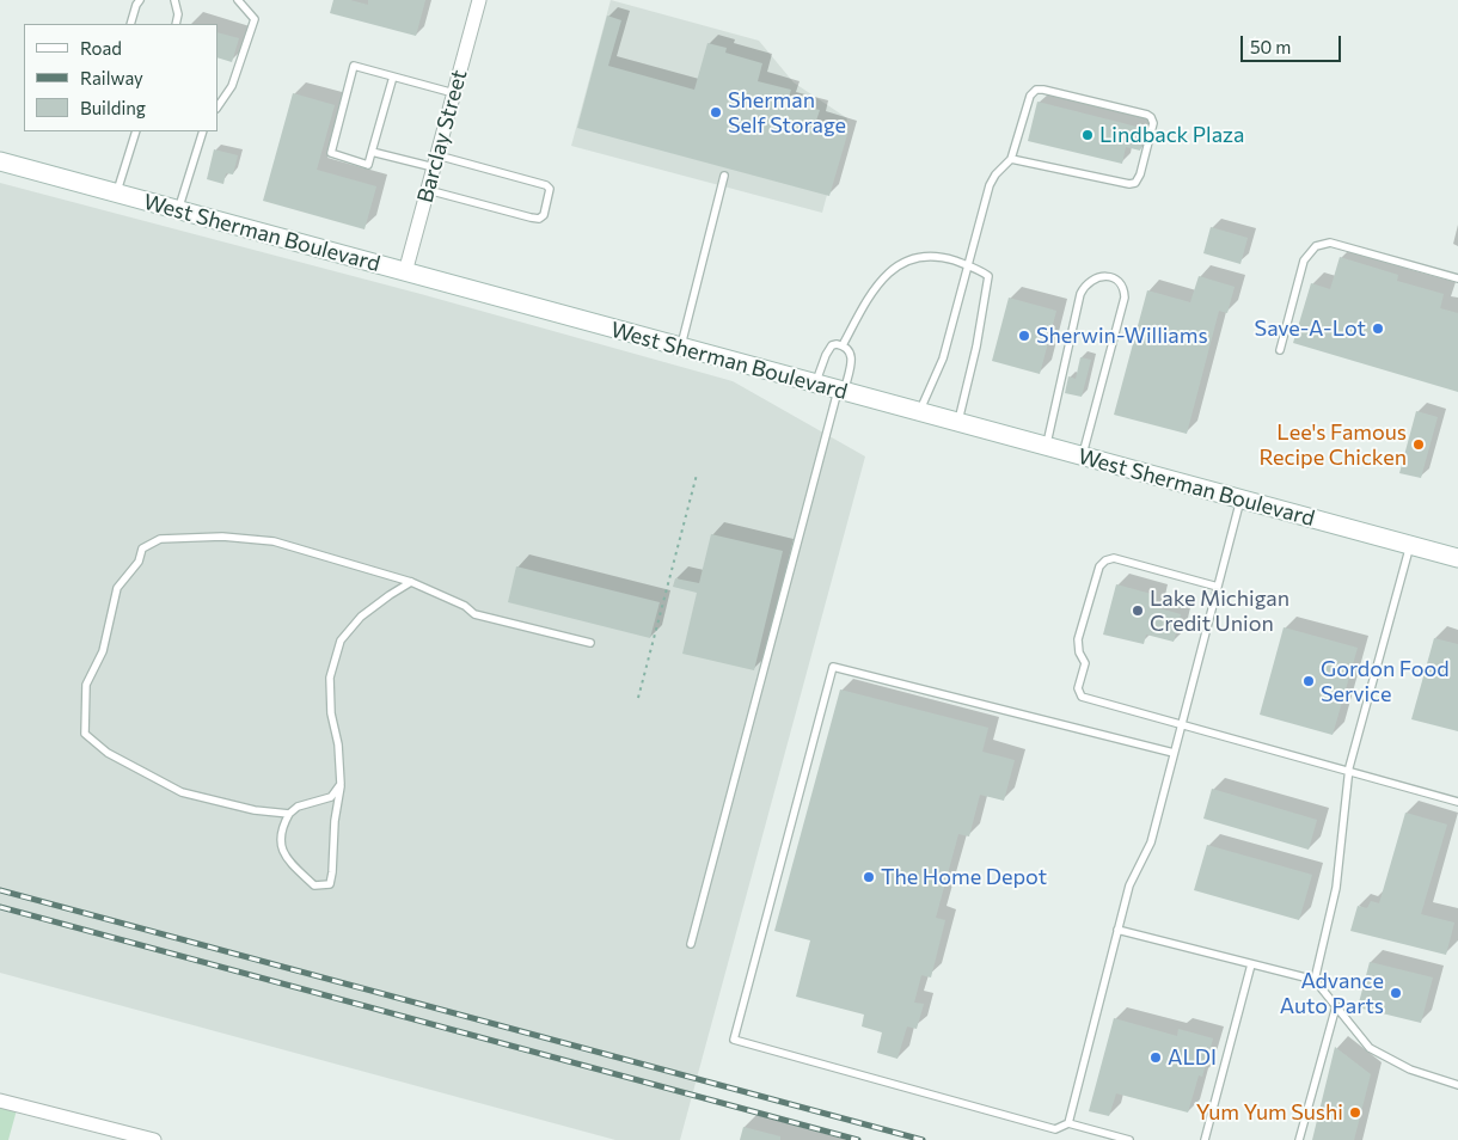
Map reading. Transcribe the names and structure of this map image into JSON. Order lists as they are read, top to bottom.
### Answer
{
  "streets": {
    "main road": ["West Sherman Boulevard"],
    "street": ["Barclay Street"]
  },
  "crossings": [
    ["Barclay Street", "West Sherman Boulevard"]
  ],
  "places": [
    "Sherman Self Storage",
    "Lindback Plaza",
    "Save-A-Lot",
    "Sherwin-Williams",
    "Lee's Famous Recipe Chicken",
    "Lake Michigan Credit Union",
    "Gordon Food Service",
    "The Home Depot",
    "Advance Auto Parts",
    "ALDI",
    "Yum Yum Sushi"
  ],
  "legend": ["Road", "Railway", "Building"],
  "scale_bar": "50 m"
}
